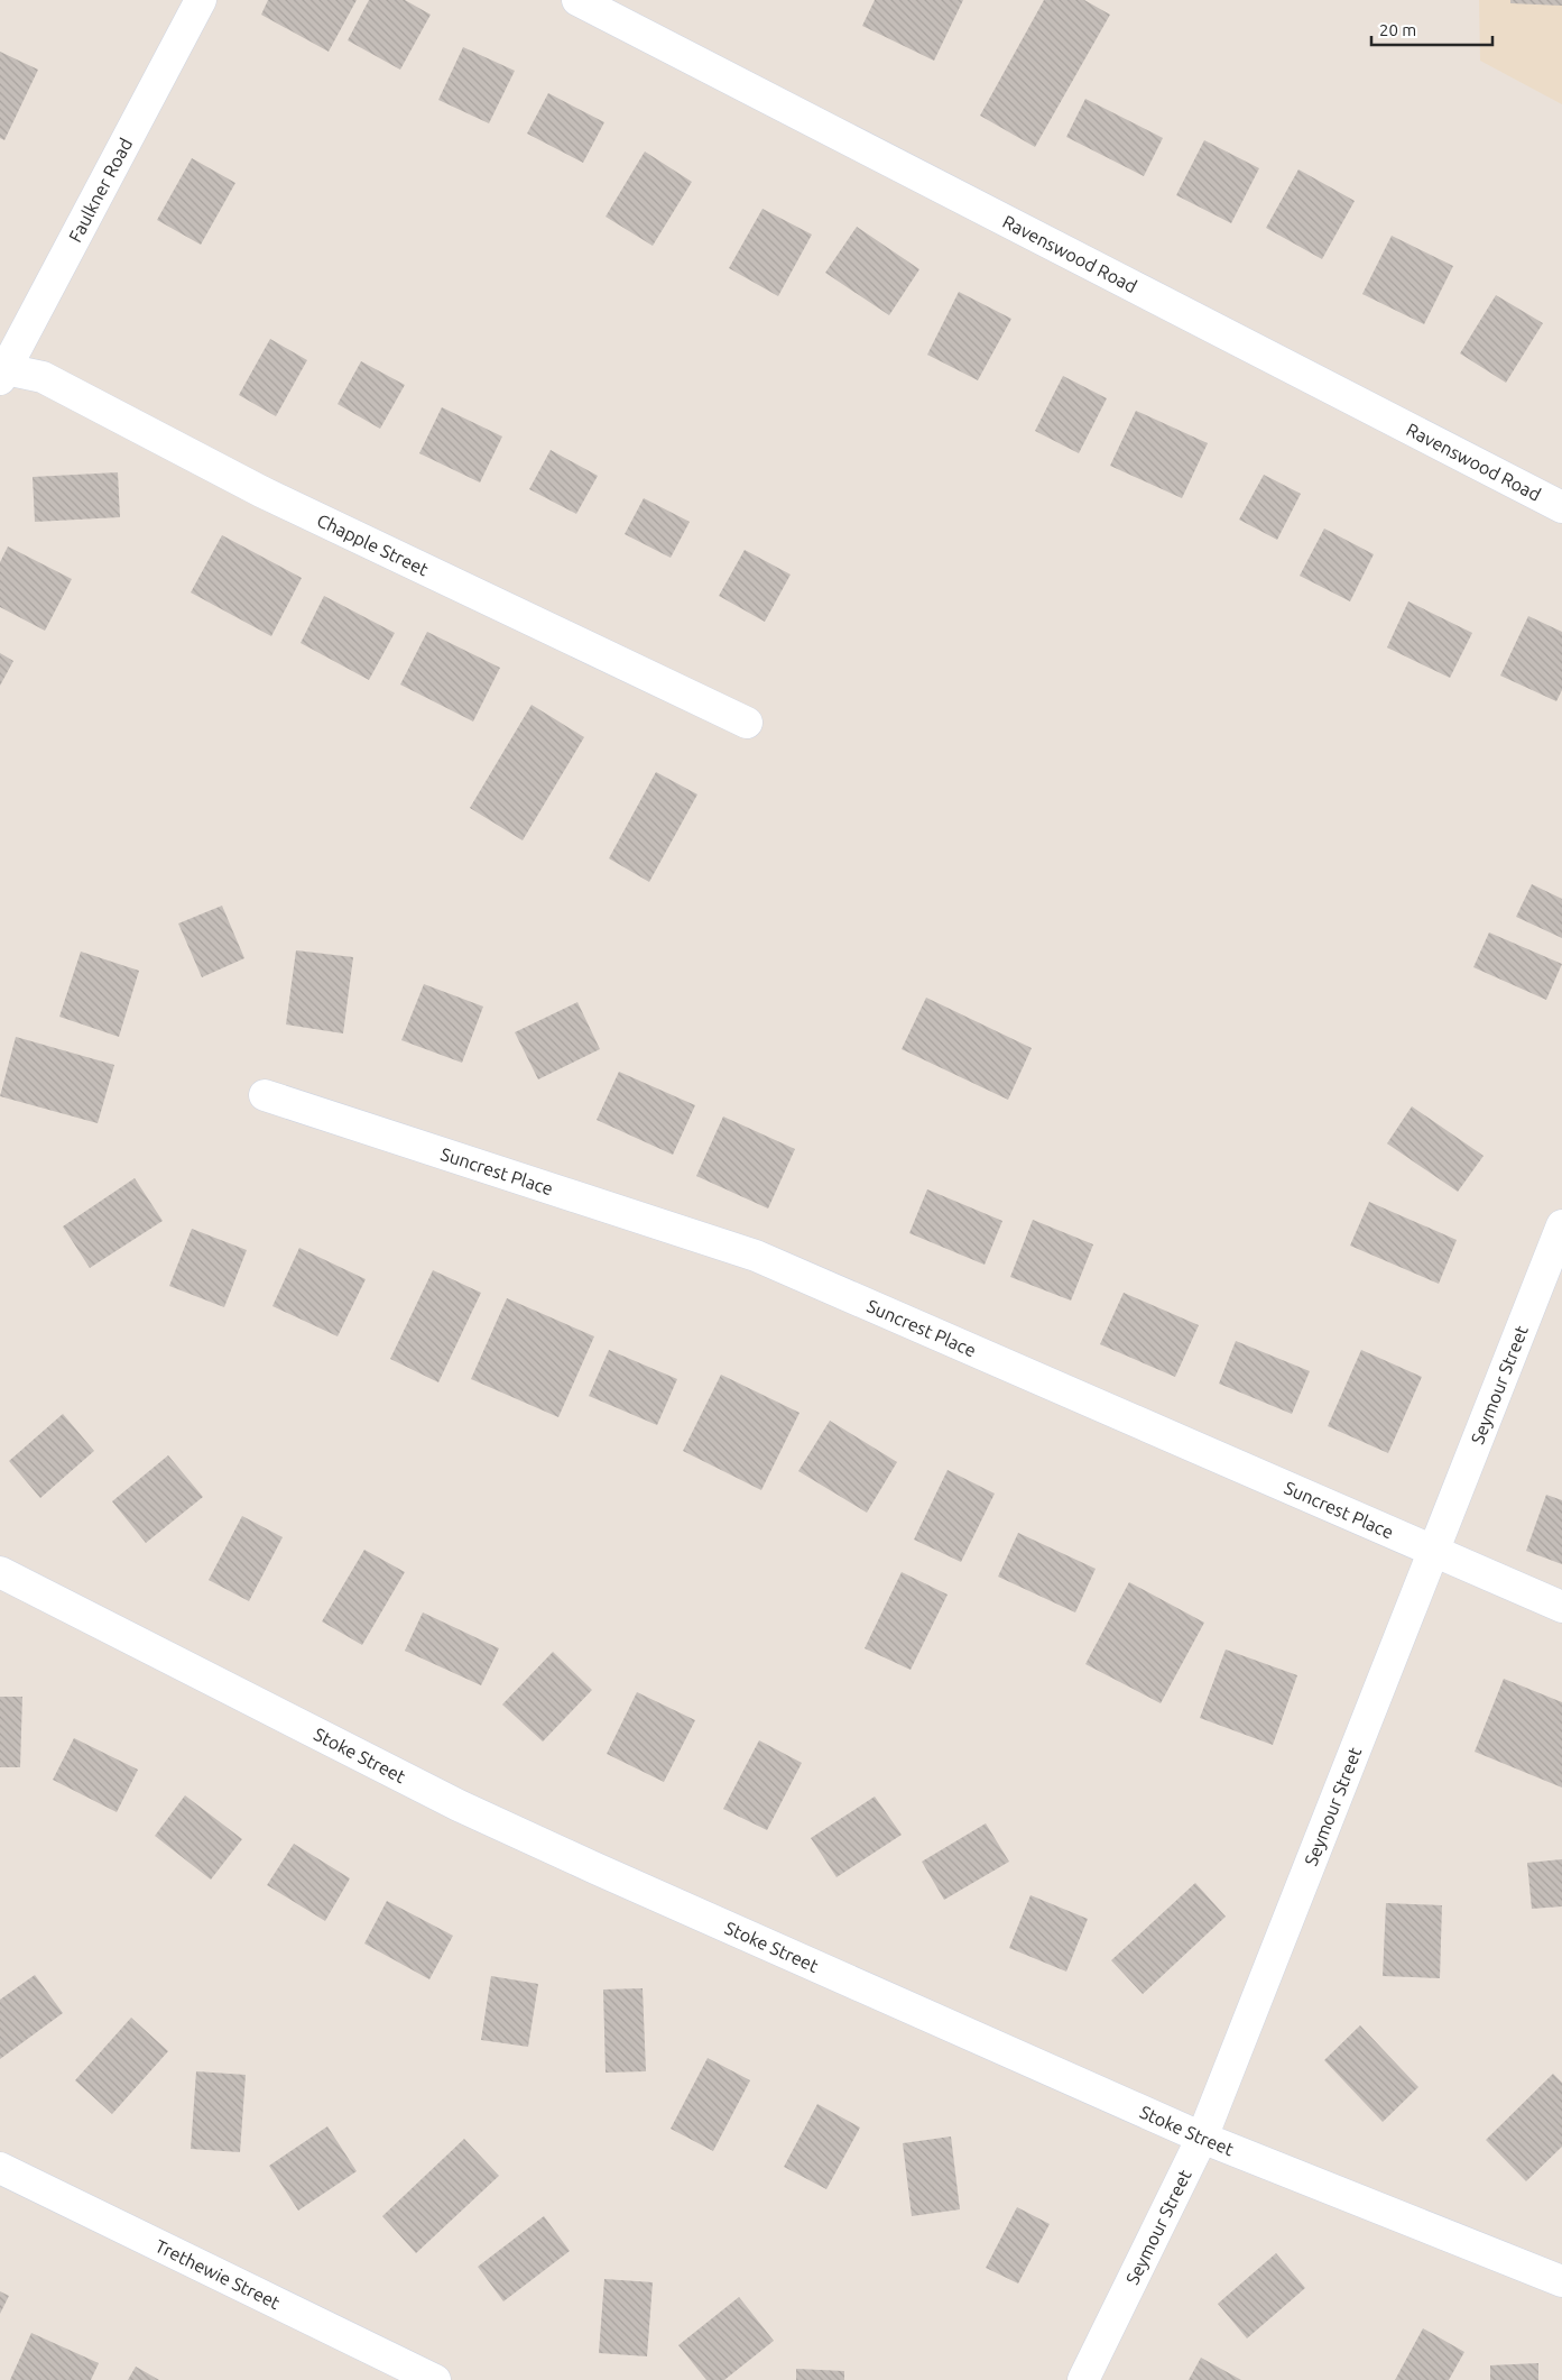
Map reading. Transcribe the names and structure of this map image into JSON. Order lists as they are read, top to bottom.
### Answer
{
  "streets": {
    "street": [
      "Faulkner Road",
      "Ravenswood Road",
      "Chapple Street",
      "Suncrest Place",
      "Seymour Street",
      "Stoke Street",
      "Trethewie Street"
    ]
  },
  "crossings": [
    ["Faulkner Road", "Chapple Street"],
    ["Suncrest Place", "Seymour Street"],
    ["Seymour Street", "Stoke Street"]
  ],
  "scale_bar": "20 m"
}
